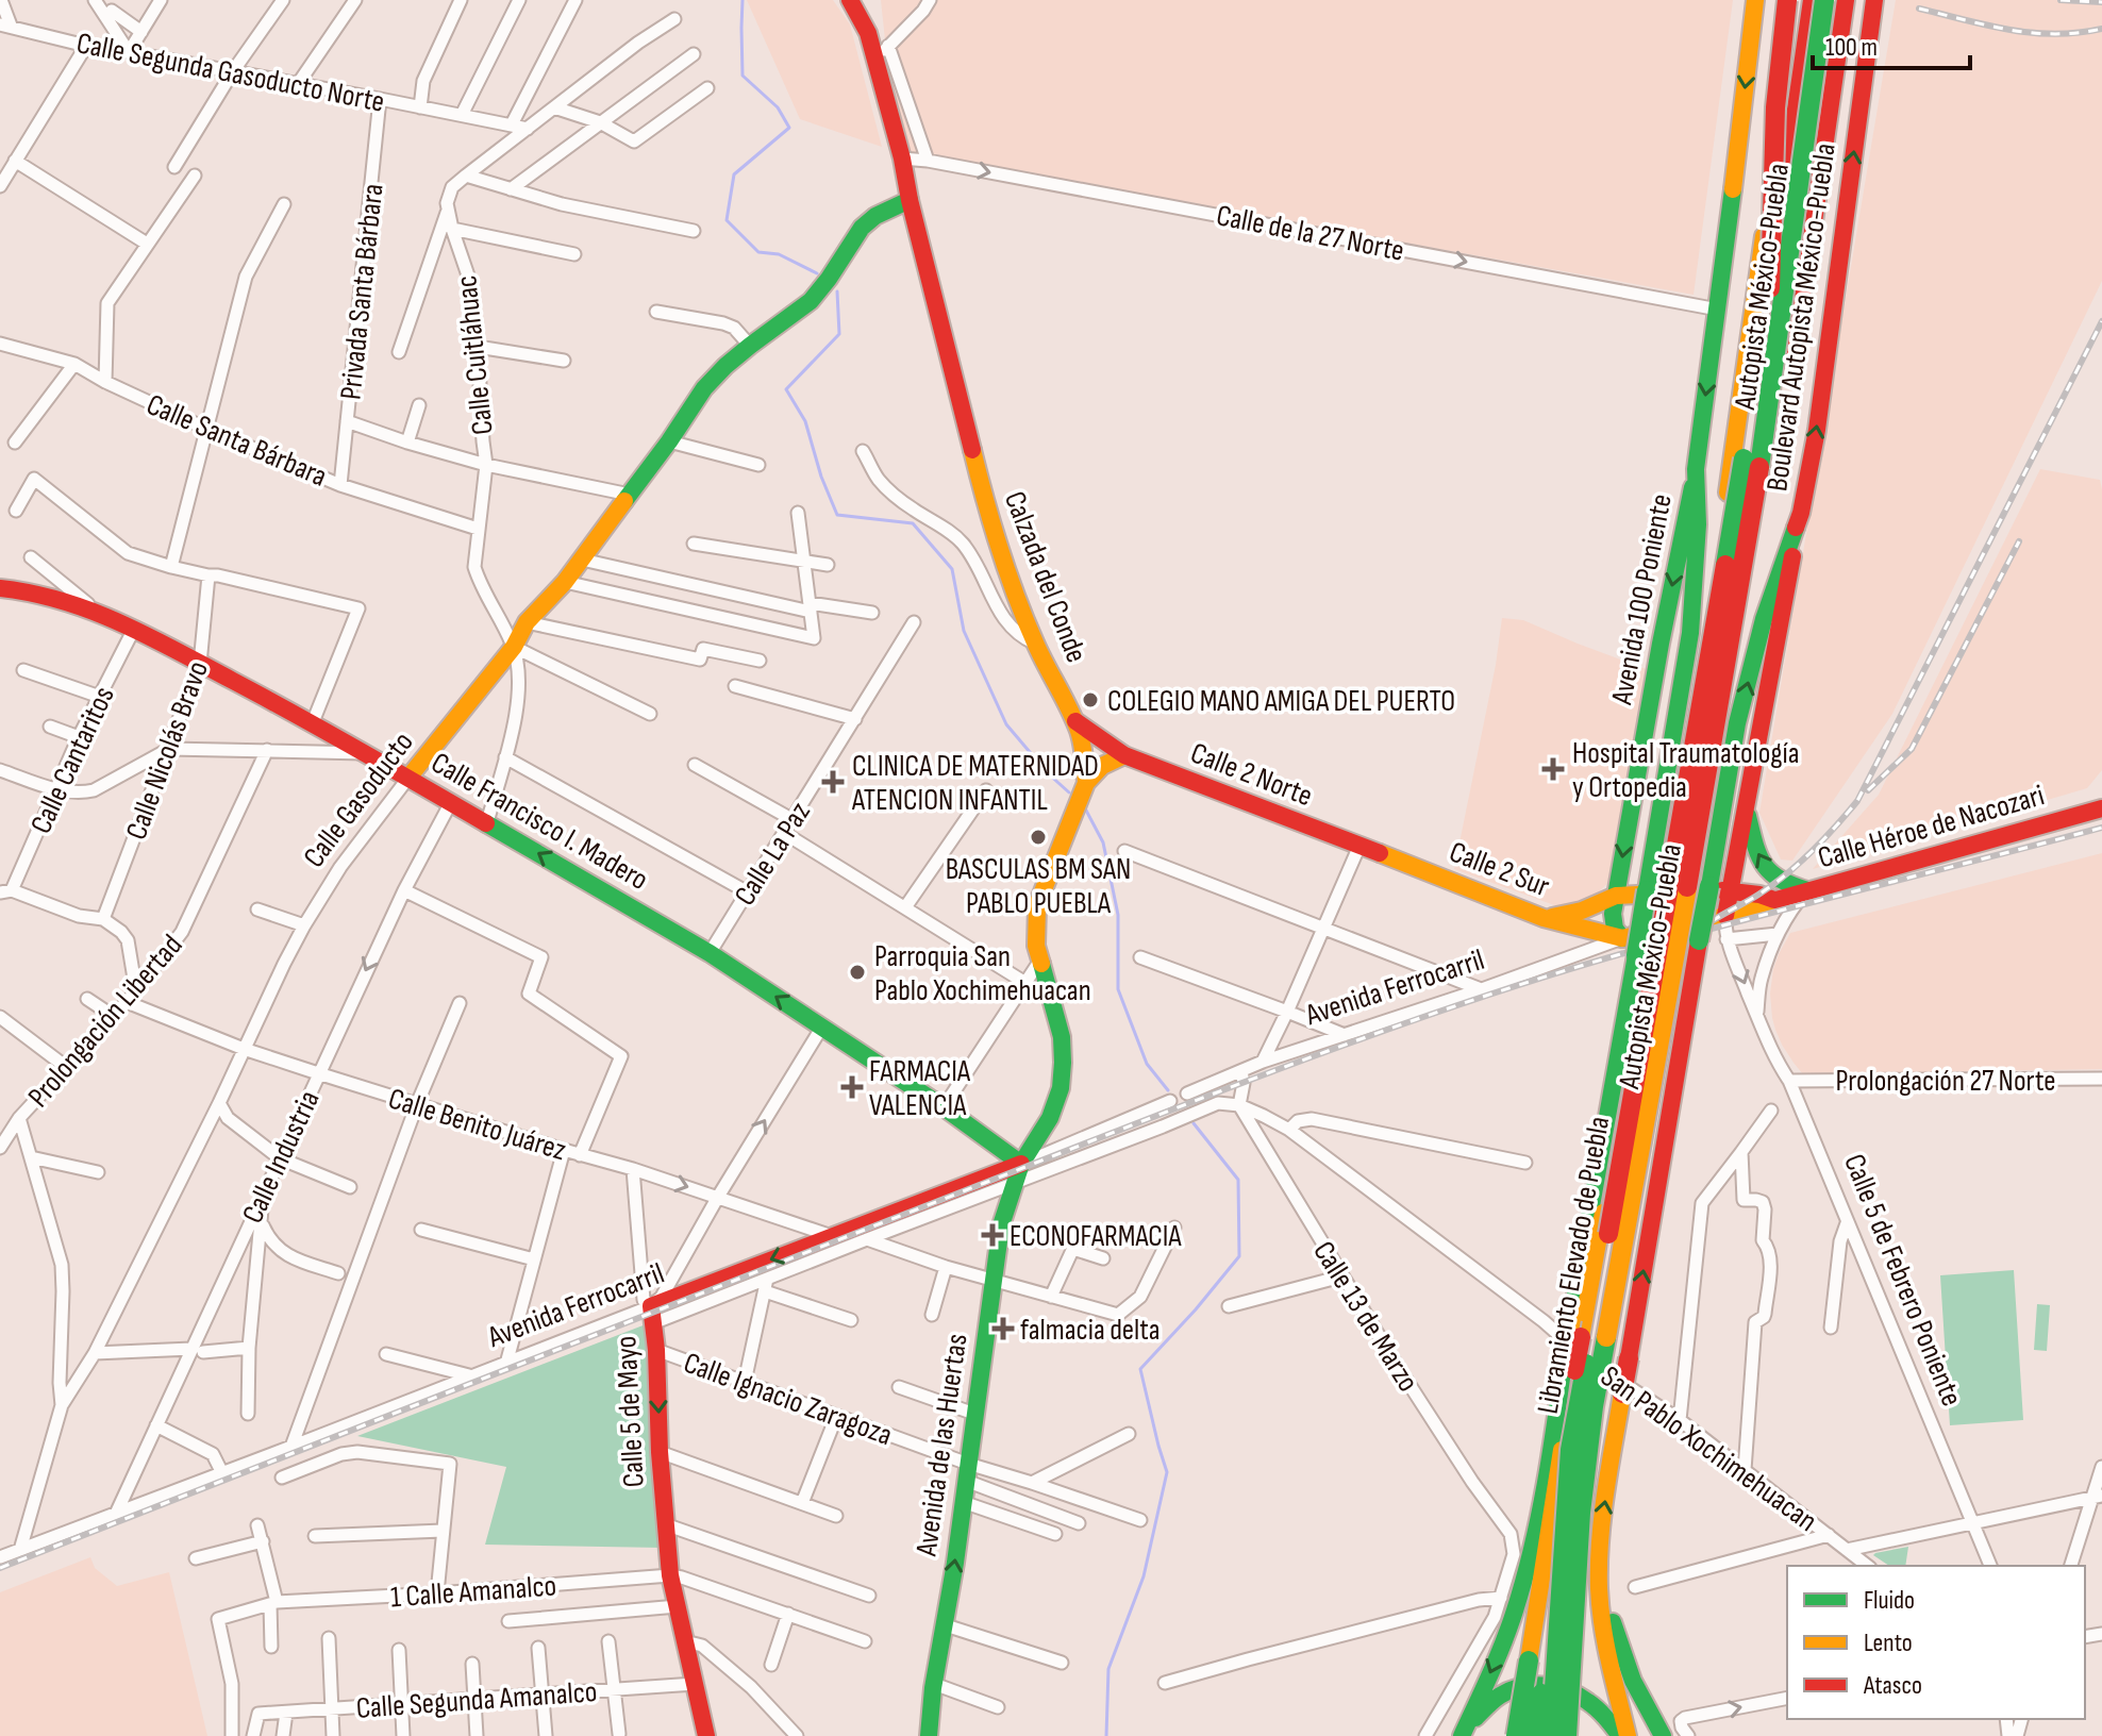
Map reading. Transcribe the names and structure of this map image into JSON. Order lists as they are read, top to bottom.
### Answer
{
  "streets": {
    "main road": [
      "Autopista México-Puebla",
      "Boulevard Autopista México-Puebla",
      "Calzada del Conde",
      "Avenida 100 Poniente",
      "Calle 2 Norte",
      "Calle Gasoducto",
      "Calle Francisco I. Madero",
      "Calle Héroe de Nacozari",
      "Calle 2 Sur",
      "Avenida Ferrocarril",
      "Libramiento Elevado de Puebla",
      "Calle 5 de Febrero Poniente",
      "Calle 5 de Mayo",
      "Avenida de las Huertas"
    ],
    "street": [
      "Calle Segunda Gasoducto Norte",
      "Calle de la 27 Norte",
      "Privada Santa Bárbara",
      "Calle Cuitláhuac",
      "Calle Santa Bárbara",
      "Calle Nicolás Bravo",
      "Calle Cantaritos",
      "Calle La Paz",
      "Prolongación Libertad",
      "Prolongación 27 Norte",
      "Calle Benito Juárez",
      "Calle Industria",
      "Calle 13 de Marzo",
      "Calle Ignacio Zaragoza",
      "San Pablo Xochimehuacan",
      "1 Calle Amanalco",
      "Calle Segunda Amanalco"
    ]
  },
  "crossings": [
    ["Calle Segunda Gasoducto Norte", "Privada Santa Bárbara"],
    ["Calle de la 27 Norte", "Calzada del Conde"],
    ["Autopista México-Puebla", "Boulevard Autopista México-Puebla"],
    ["Autopista México-Puebla", "San Pablo Xochimehuacan"],
    ["Privada Santa Bárbara", "Calle Cuitláhuac"],
    ["Privada Santa Bárbara", "Calle Santa Bárbara"],
    ["Boulevard Autopista México-Puebla", "Calle 5 de Febrero Poniente"],
    ["Calle Cuitláhuac", "Calle Santa Bárbara"],
    ["Calle Cuitláhuac", "Calle Gasoducto"],
    ["Calzada del Conde", "Calle 2 Norte"],
    ["Calzada del Conde", "Calle Gasoducto"],
    ["Calzada del Conde", "Calle Francisco I. Madero"],
    ["Calzada del Conde", "Avenida Ferrocarril"],
    ["Calzada del Conde", "Avenida de las Huertas"],
    ["Avenida 100 Poniente", "Calle Héroe de Nacozari"],
    ["Avenida 100 Poniente", "Calle 2 Sur"],
    ["Avenida 100 Poniente", "Avenida Ferrocarril"],
    ["Calle Nicolás Bravo", "Calle Francisco I. Madero"],
    ["Calle Cantaritos", "Calle Francisco I. Madero"],
    ["Calle 2 Norte", "Calle 2 Sur"],
    ["Calle Gasoducto", "Calle Francisco I. Madero"],
    ["Calle Gasoducto", "Avenida Ferrocarril"],
    ["Calle Gasoducto", "Calle Benito Juárez"],
    ["Calle Francisco I. Madero", "Calle La Paz"],
    ["Calle Francisco I. Madero", "Avenida Ferrocarril"],
    ["Calle Francisco I. Madero", "Calle Industria"],
    ["Calle Francisco I. Madero", "Calle 5 de Mayo"],
    ["Calle Francisco I. Madero", "Avenida de las Huertas"],
    ["Calle Héroe de Nacozari", "Calle 2 Sur"],
    ["Calle Héroe de Nacozari", "Avenida Ferrocarril"],
    ["Calle Héroe de Nacozari", "Calle 5 de Febrero Poniente"],
    ["Calle 2 Sur", "Avenida Ferrocarril"],
    ["Avenida Ferrocarril", "Calle Benito Juárez"],
    ["Avenida Ferrocarril", "Calle Industria"],
    ["Avenida Ferrocarril", "Calle 5 de Mayo"],
    ["Avenida Ferrocarril", "Avenida de las Huertas"],
    ["Prolongación Libertad", "Calle Benito Juárez"],
    ["Prolongación 27 Norte", "Calle 5 de Febrero Poniente"],
    ["Calle Benito Juárez", "Calle Industria"],
    ["Calle Benito Juárez", "Calle 5 de Mayo"],
    ["Calle 13 de Marzo", "San Pablo Xochimehuacan"],
    ["Calle Ignacio Zaragoza", "Calle 5 de Mayo"],
    ["Calle Ignacio Zaragoza", "Avenida de las Huertas"],
    ["Calle 5 de Mayo", "1 Calle Amanalco"],
    ["Calle 5 de Mayo", "Calle Segunda Amanalco"]
  ],
  "one_way": ["Calle de la 27 Norte"],
  "places": {
    "other": ["COLEGIO MANO AMIGA DEL PUERTO", "BASCULAS BM SAN PABLO PUEBLA", "Parroquia San Pablo Xochimehuacan"],
    "health": [
      "Hospital Traumatología y Ortopedia",
      "CLINICA DE MATERNIDAD ATENCION INFANTIL",
      "FARMACIA VALENCIA",
      "ECONOFARMACIA",
      "falmacia delta"
    ]
  },
  "legend": ["Fluido", "Lento", "Atasco"],
  "scale_bar": "100 m"
}
